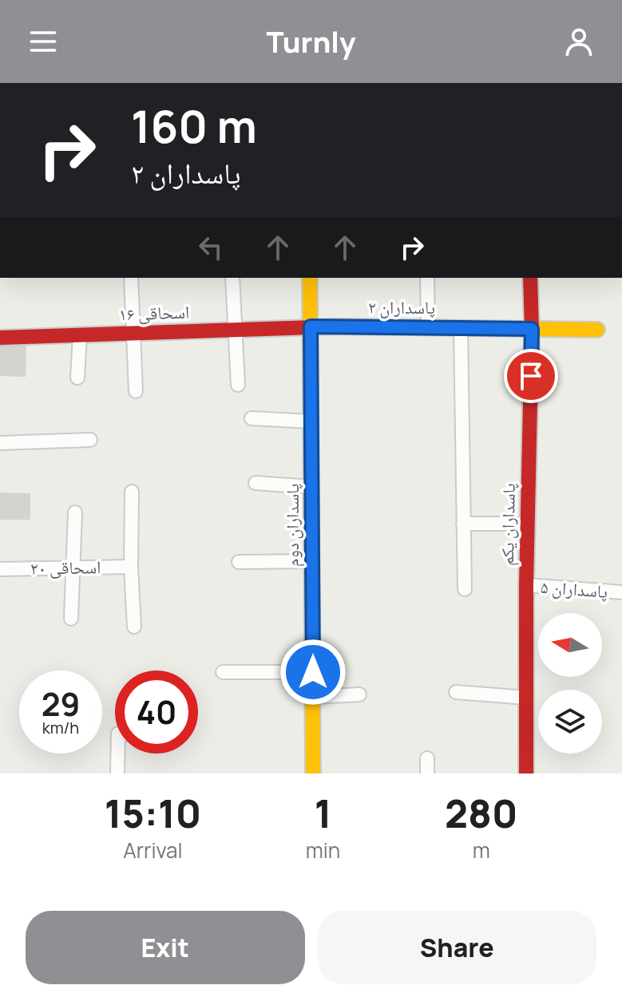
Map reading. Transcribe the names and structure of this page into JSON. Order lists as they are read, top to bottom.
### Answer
{
  "streets": {
    "street": [
      "پاسداران ۲",
      "اسحاقی ۱۶",
      "پاسداران یکم",
      "پاسداران دوم",
      "اسحاقی ۲۰",
      "پاسداران ۵"
    ]
  },
  "crossings": [
    ["پاسداران ۲", "اسحاقی ۱۶"],
    ["پاسداران ۲", "پاسداران یکم"],
    ["پاسداران ۲", "پاسداران دوم"],
    ["اسحاقی ۱۶", "پاسداران دوم"],
    ["پاسداران یکم", "پاسداران ۵"]
  ],
  "north": "left",
  "page": {
    "header": "Turnly",
    "turn": ["160 m", "پاسداران ۲"],
    "speed": "29 km/h",
    "limit": "40",
    "eta": [
      "15:10",
      "Arrival",
      "1",
      "min",
      "280",
      "m"
    ],
    "buttons": ["Exit", "Share"]
  }
}
